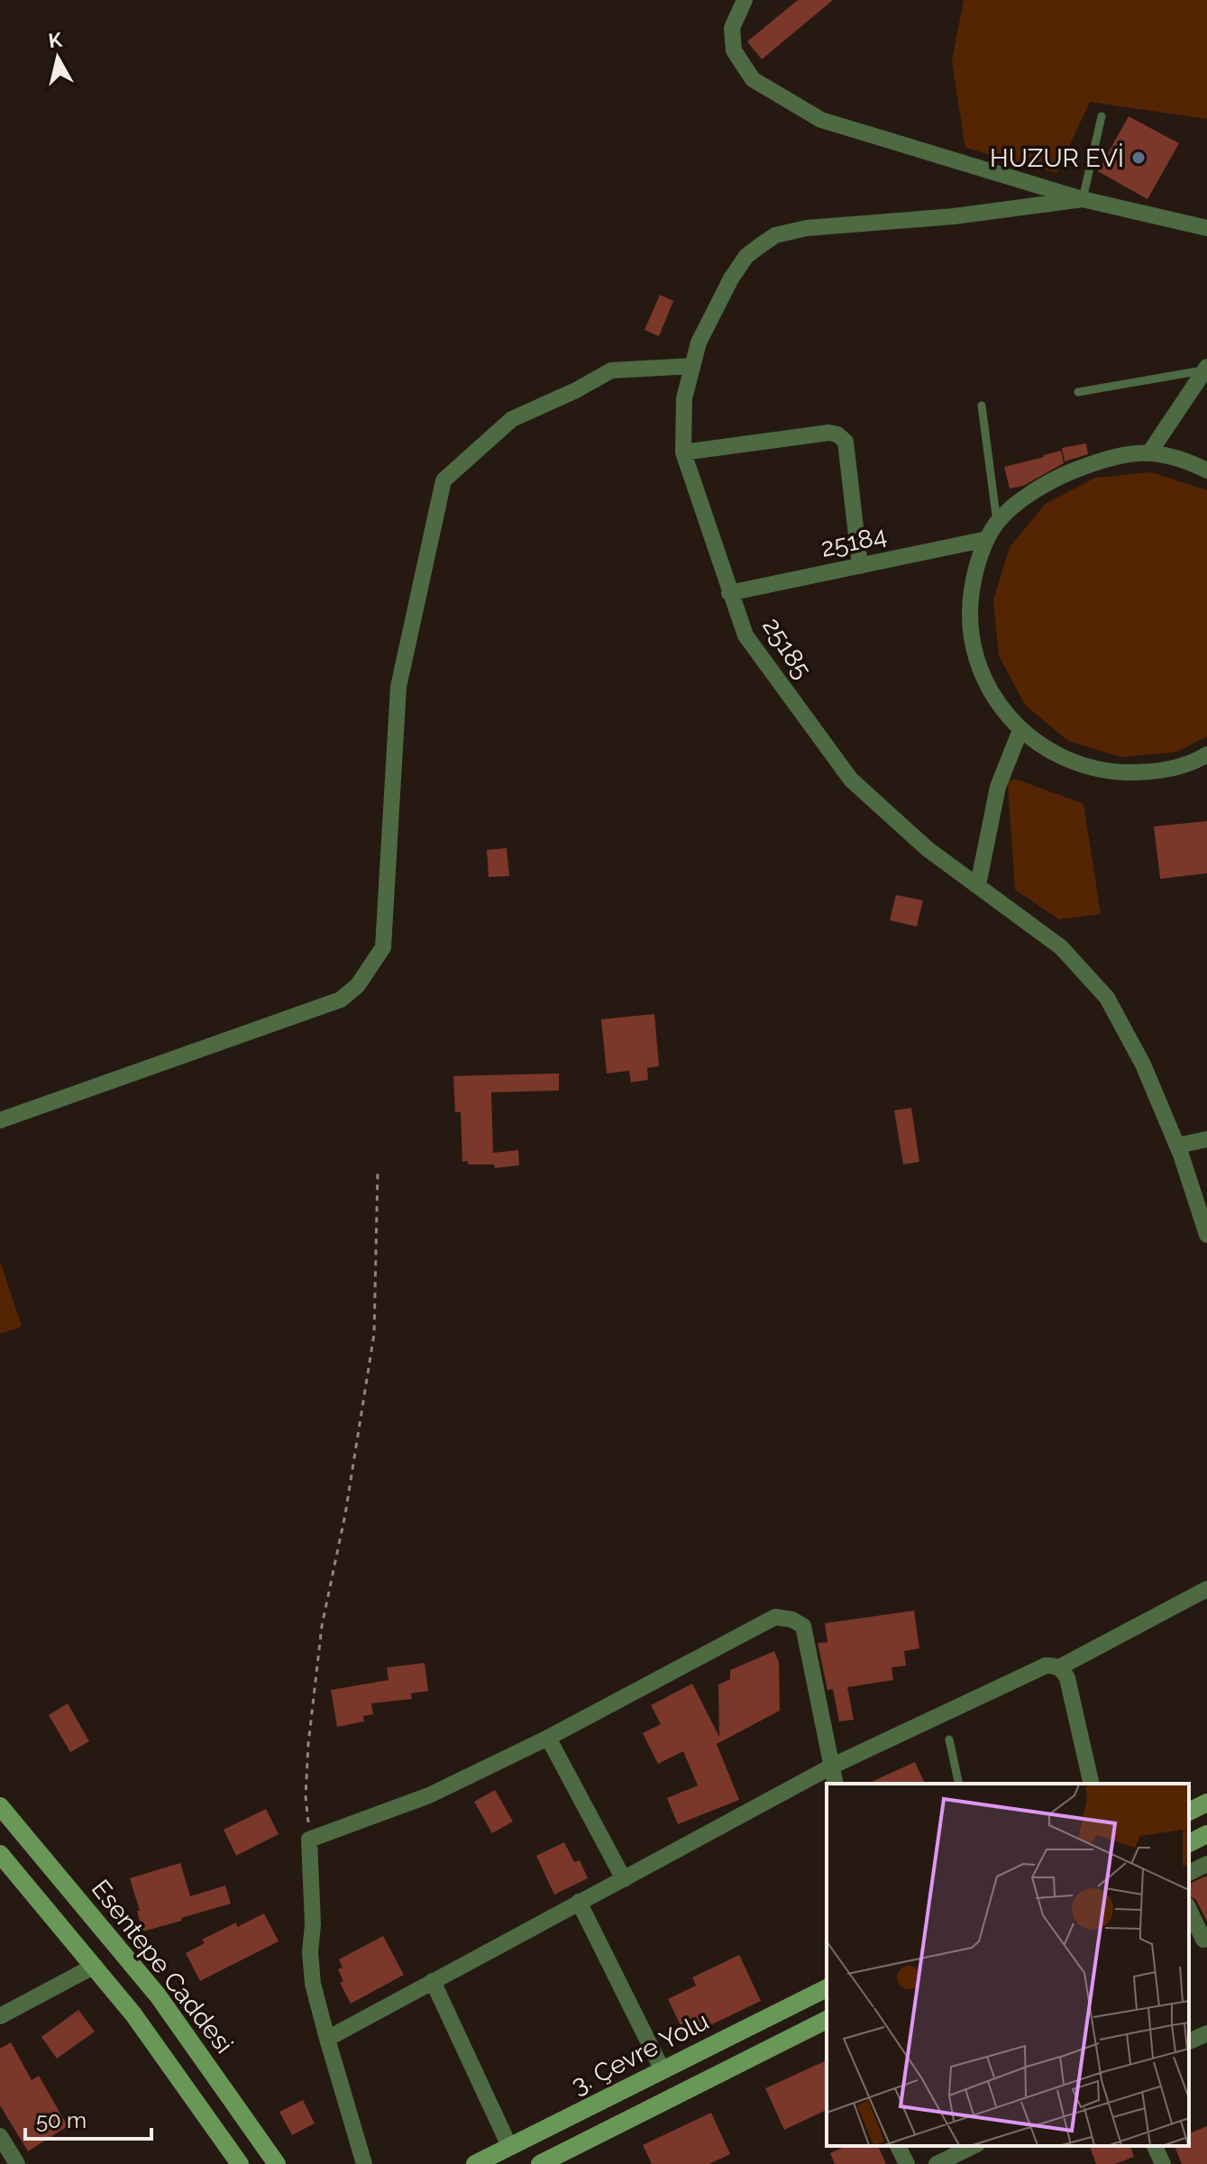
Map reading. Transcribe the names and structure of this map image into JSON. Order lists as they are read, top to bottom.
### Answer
{
  "streets": {
    "main road": ["Esentepe Caddesi", "3. Çevre Yolu"],
    "street": ["25184", "25185"]
  },
  "crossings": [
    ["25184", "25185"]
  ],
  "places": ["HUZUR EVİ"],
  "scale_bar": "50 m",
  "north": "top"
}
